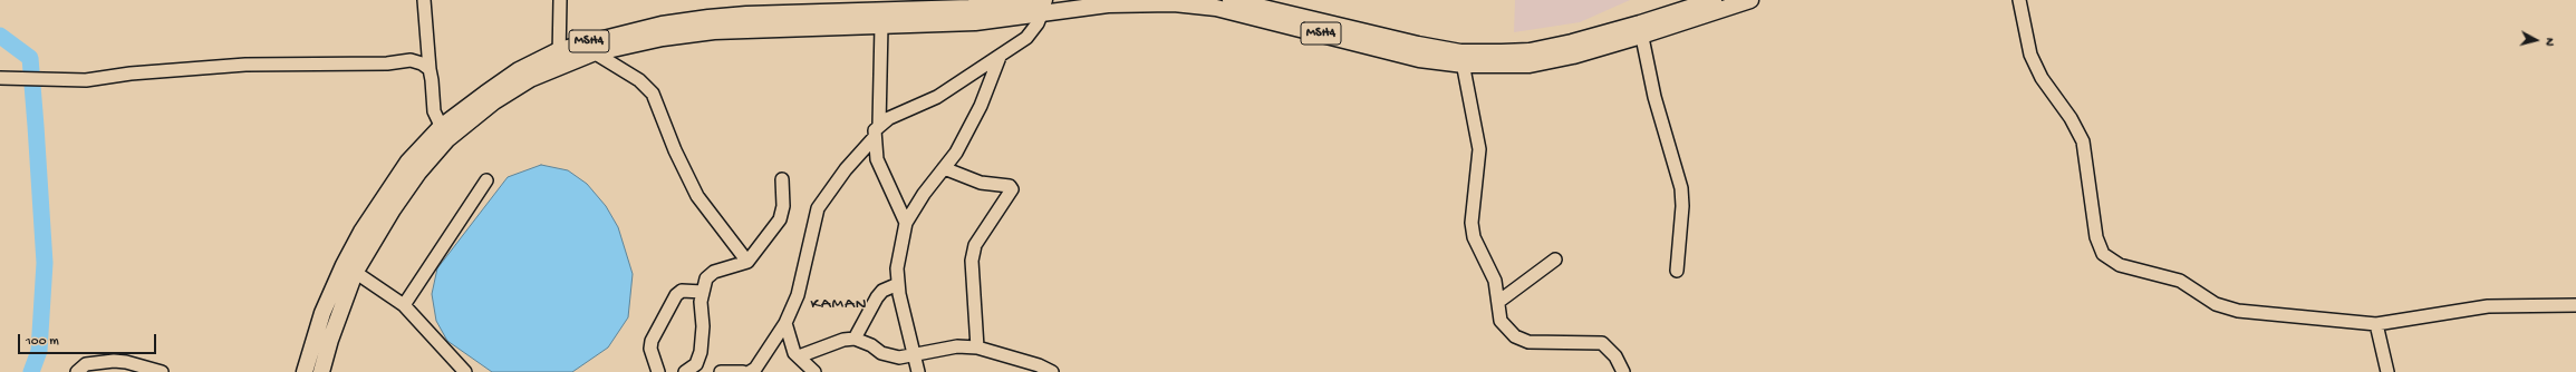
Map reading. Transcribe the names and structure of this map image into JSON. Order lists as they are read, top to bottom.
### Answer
{
  "streets": {
    "main road": ["MSH4"]
  },
  "districts": ["KAMAN"],
  "scale_bar": "100 m",
  "north": "right"
}
